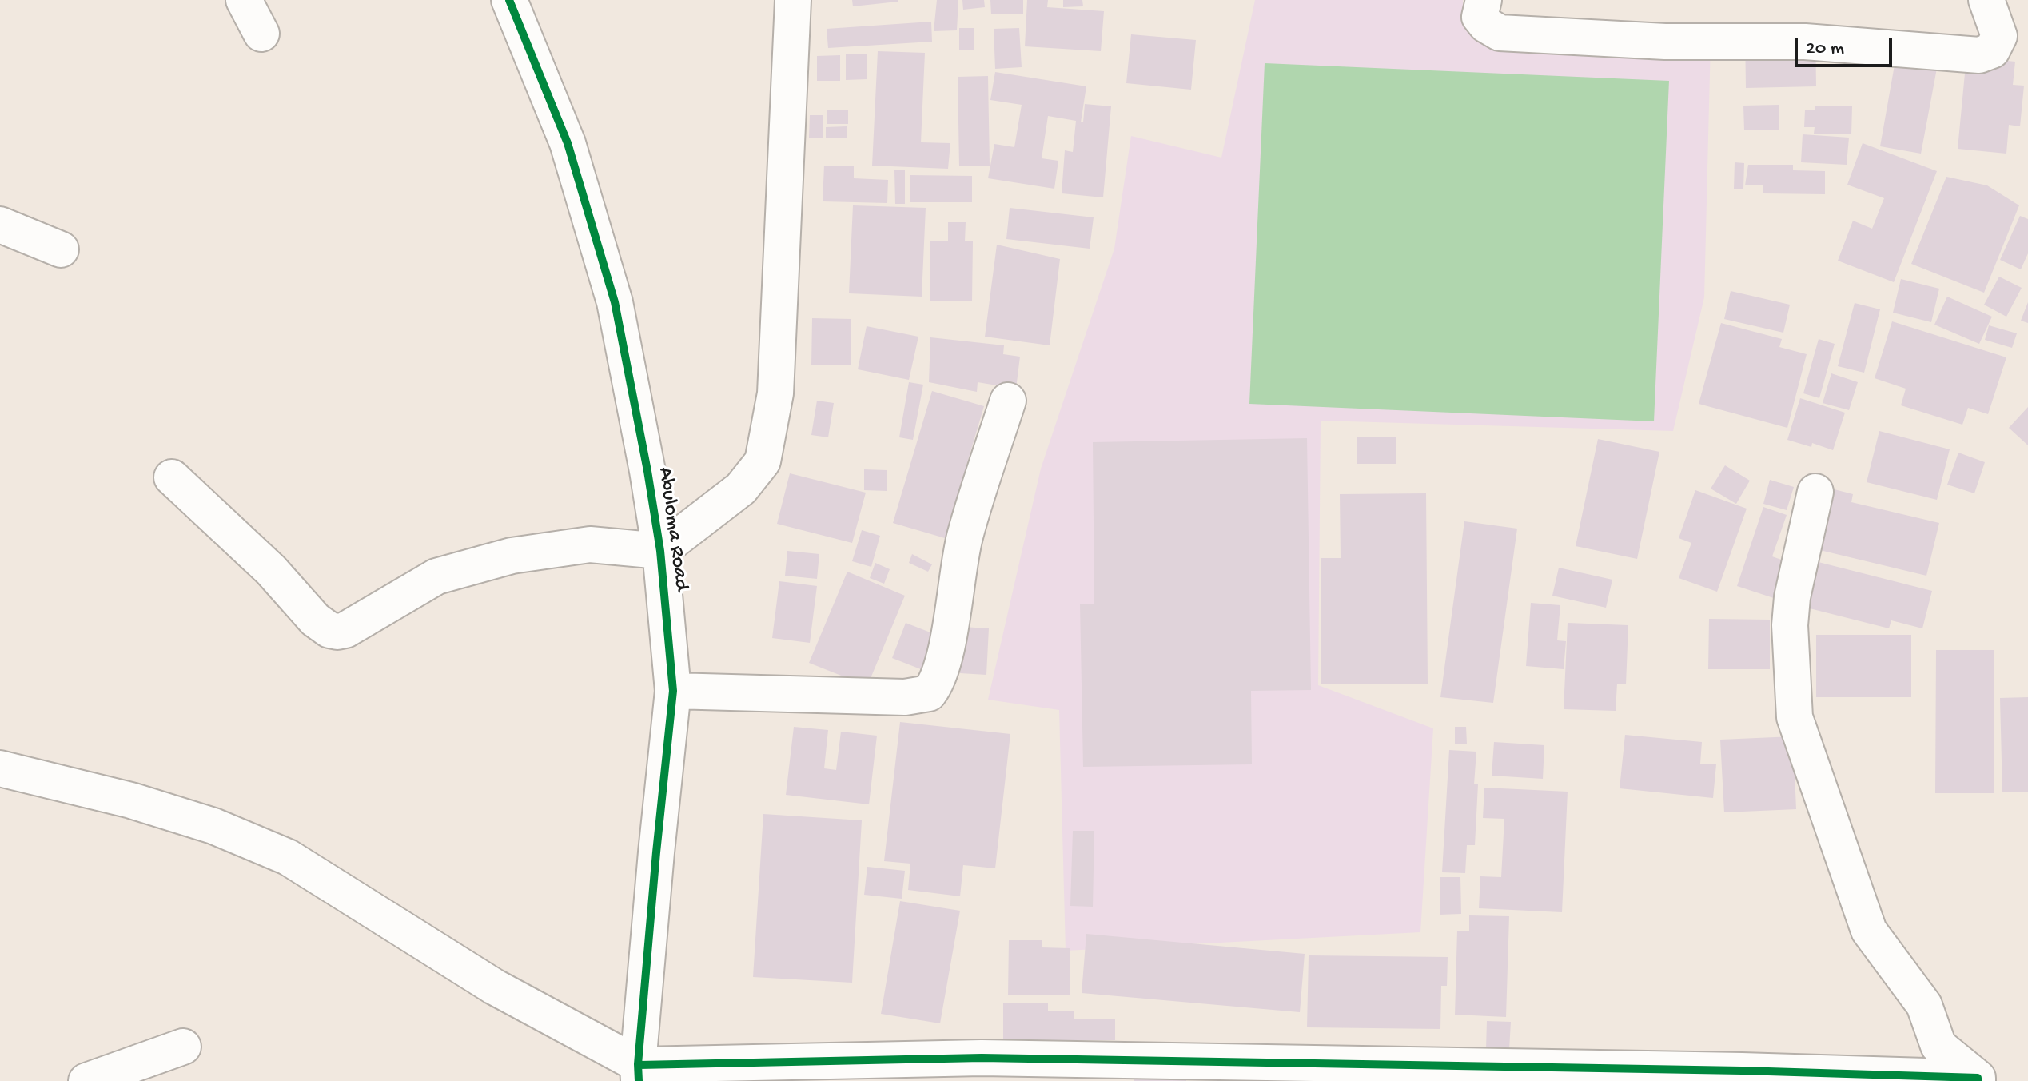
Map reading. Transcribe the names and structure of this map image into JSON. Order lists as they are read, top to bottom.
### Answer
{
  "streets": {
    "street": ["Abuloma Road"]
  },
  "scale_bar": "20 m"
}
